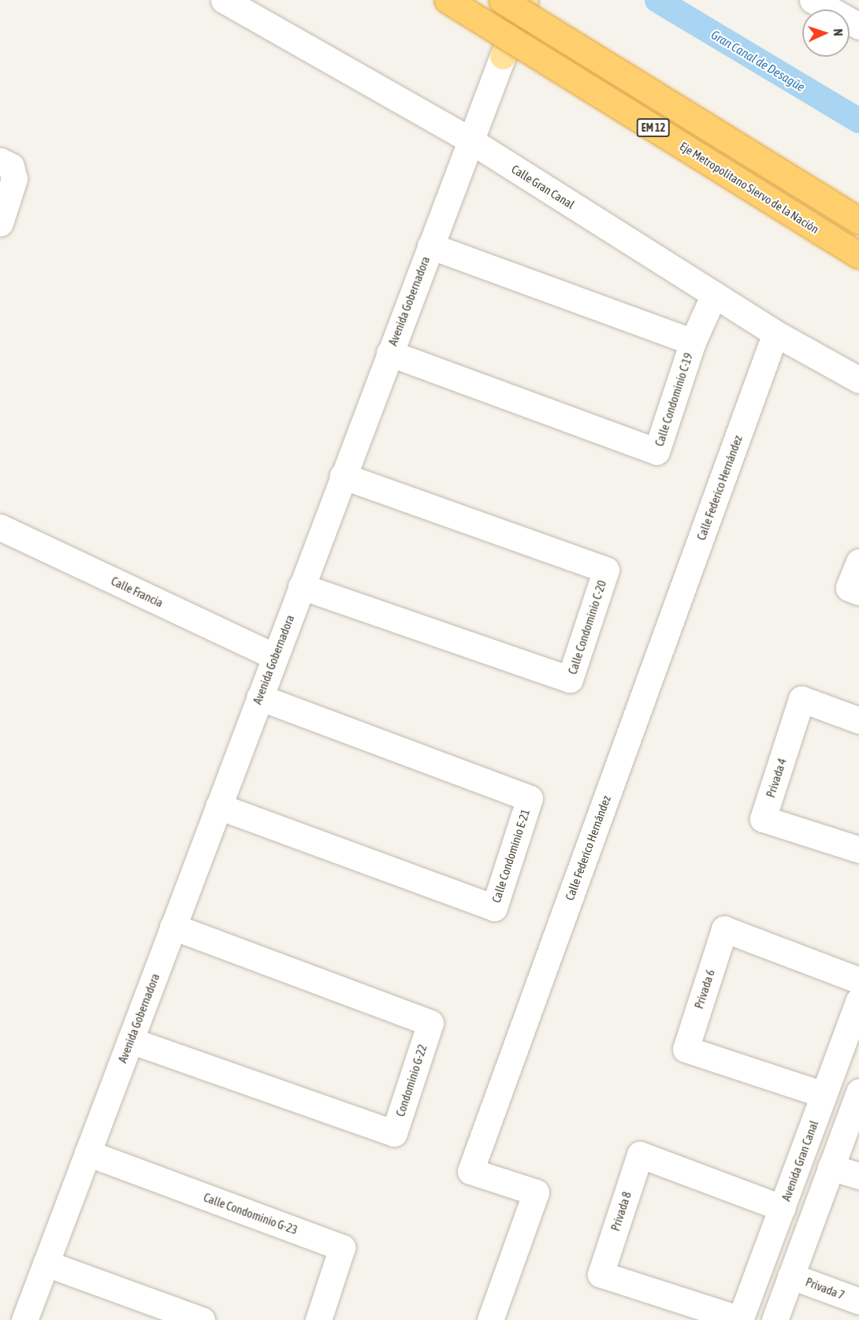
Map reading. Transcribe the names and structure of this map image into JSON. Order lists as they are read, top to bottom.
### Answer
{
  "streets": {
    "highway": ["EM 12", "Eje Metropolitano Siervo de la Nación"],
    "main road": ["Avenida Gobernadora"],
    "street": [
      "Calle Gran Canal",
      "Calle Condominio C-19",
      "Calle Federico Hernández",
      "Calle Francia",
      "Calle Condominio C-20",
      "Privada 4",
      "Calle Condominio E-21",
      "Privada 6",
      "Condominio G-22",
      "Avenida Gran Canal",
      "Privada 8",
      "Calle Condominio G-23",
      "Privada 7"
    ]
  },
  "crossings": [
    ["Calle Gran Canal", "Avenida Gobernadora"],
    ["Calle Gran Canal", "Calle Federico Hernández"],
    ["Avenida Gobernadora", "Calle Condominio C-19"],
    ["Avenida Gobernadora", "Calle Francia"],
    ["Avenida Gobernadora", "Calle Condominio C-20"],
    ["Avenida Gobernadora", "Calle Condominio E-21"],
    ["Avenida Gobernadora", "Condominio G-22"],
    ["Avenida Gobernadora", "Calle Condominio G-23"],
    ["Privada 6", "Avenida Gran Canal"],
    ["Avenida Gran Canal", "Privada 8"]
  ],
  "water": ["Gran Canal de Desagüe"],
  "north": "right"
}
